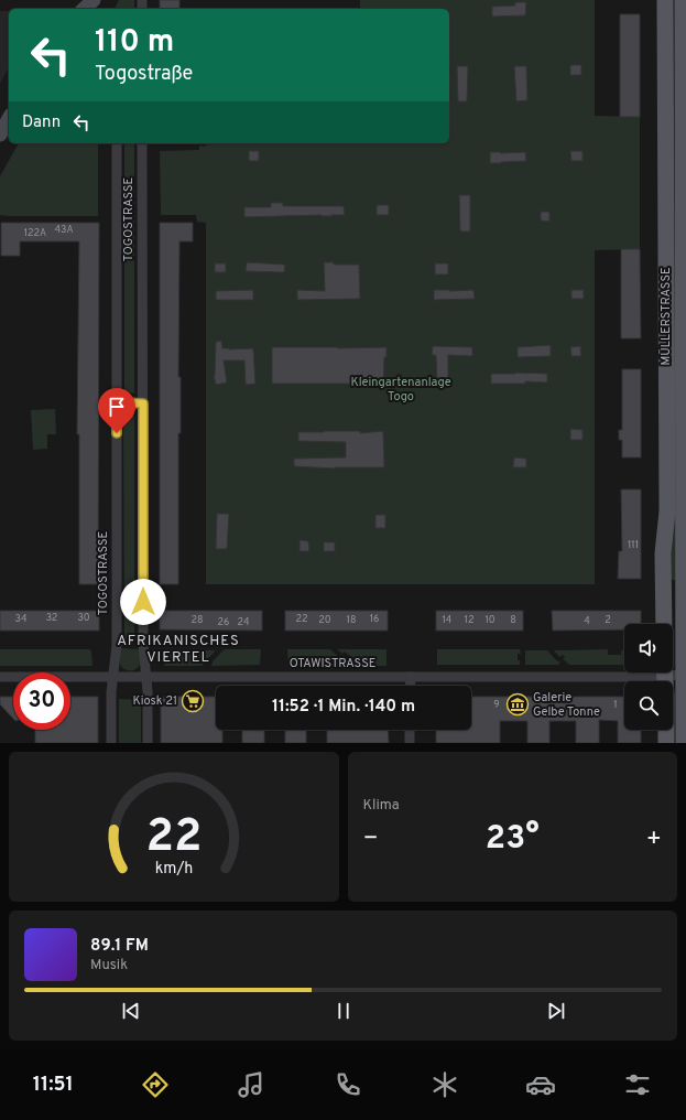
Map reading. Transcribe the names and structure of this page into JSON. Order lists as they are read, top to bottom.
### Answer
{
  "streets": {
    "main road": ["MÜLLERSTRASSE"],
    "street": ["TOGOSTRASSE", "OTAWISTRASSE"]
  },
  "crossings": [
    ["TOGOSTRASSE", "OTAWISTRASSE"],
    ["MÜLLERSTRASSE", "OTAWISTRASSE"]
  ],
  "districts": ["AFRIKANISCHES VIERTEL"],
  "parks": ["Kleingartenanlage Togo"],
  "places": {
    "supermarket": ["Kiosk 21"],
    "museum": ["Galerie Gelbe Tonne"]
  },
  "house_numbers": [
    "43A",
    "122A",
    "111",
    "32",
    "30",
    "34",
    "22",
    "16",
    "28",
    "20",
    "18",
    "14",
    "12",
    "10",
    "8",
    "2",
    "4",
    "26",
    "24",
    "9",
    "1"
  ],
  "page": {
    "turn": ["110 m", "Togostraße"],
    "then": "Dann",
    "limit": "30",
    "trip": "11:52 · 1 Min. · 140 m",
    "tile": "Klima",
    "heat": ["−", "23°", "+"],
    "song": ["89.1 FM", "Musik"],
    "tabs": "11:51",
    "gauge": ["22", "km/h"]
  }
}
